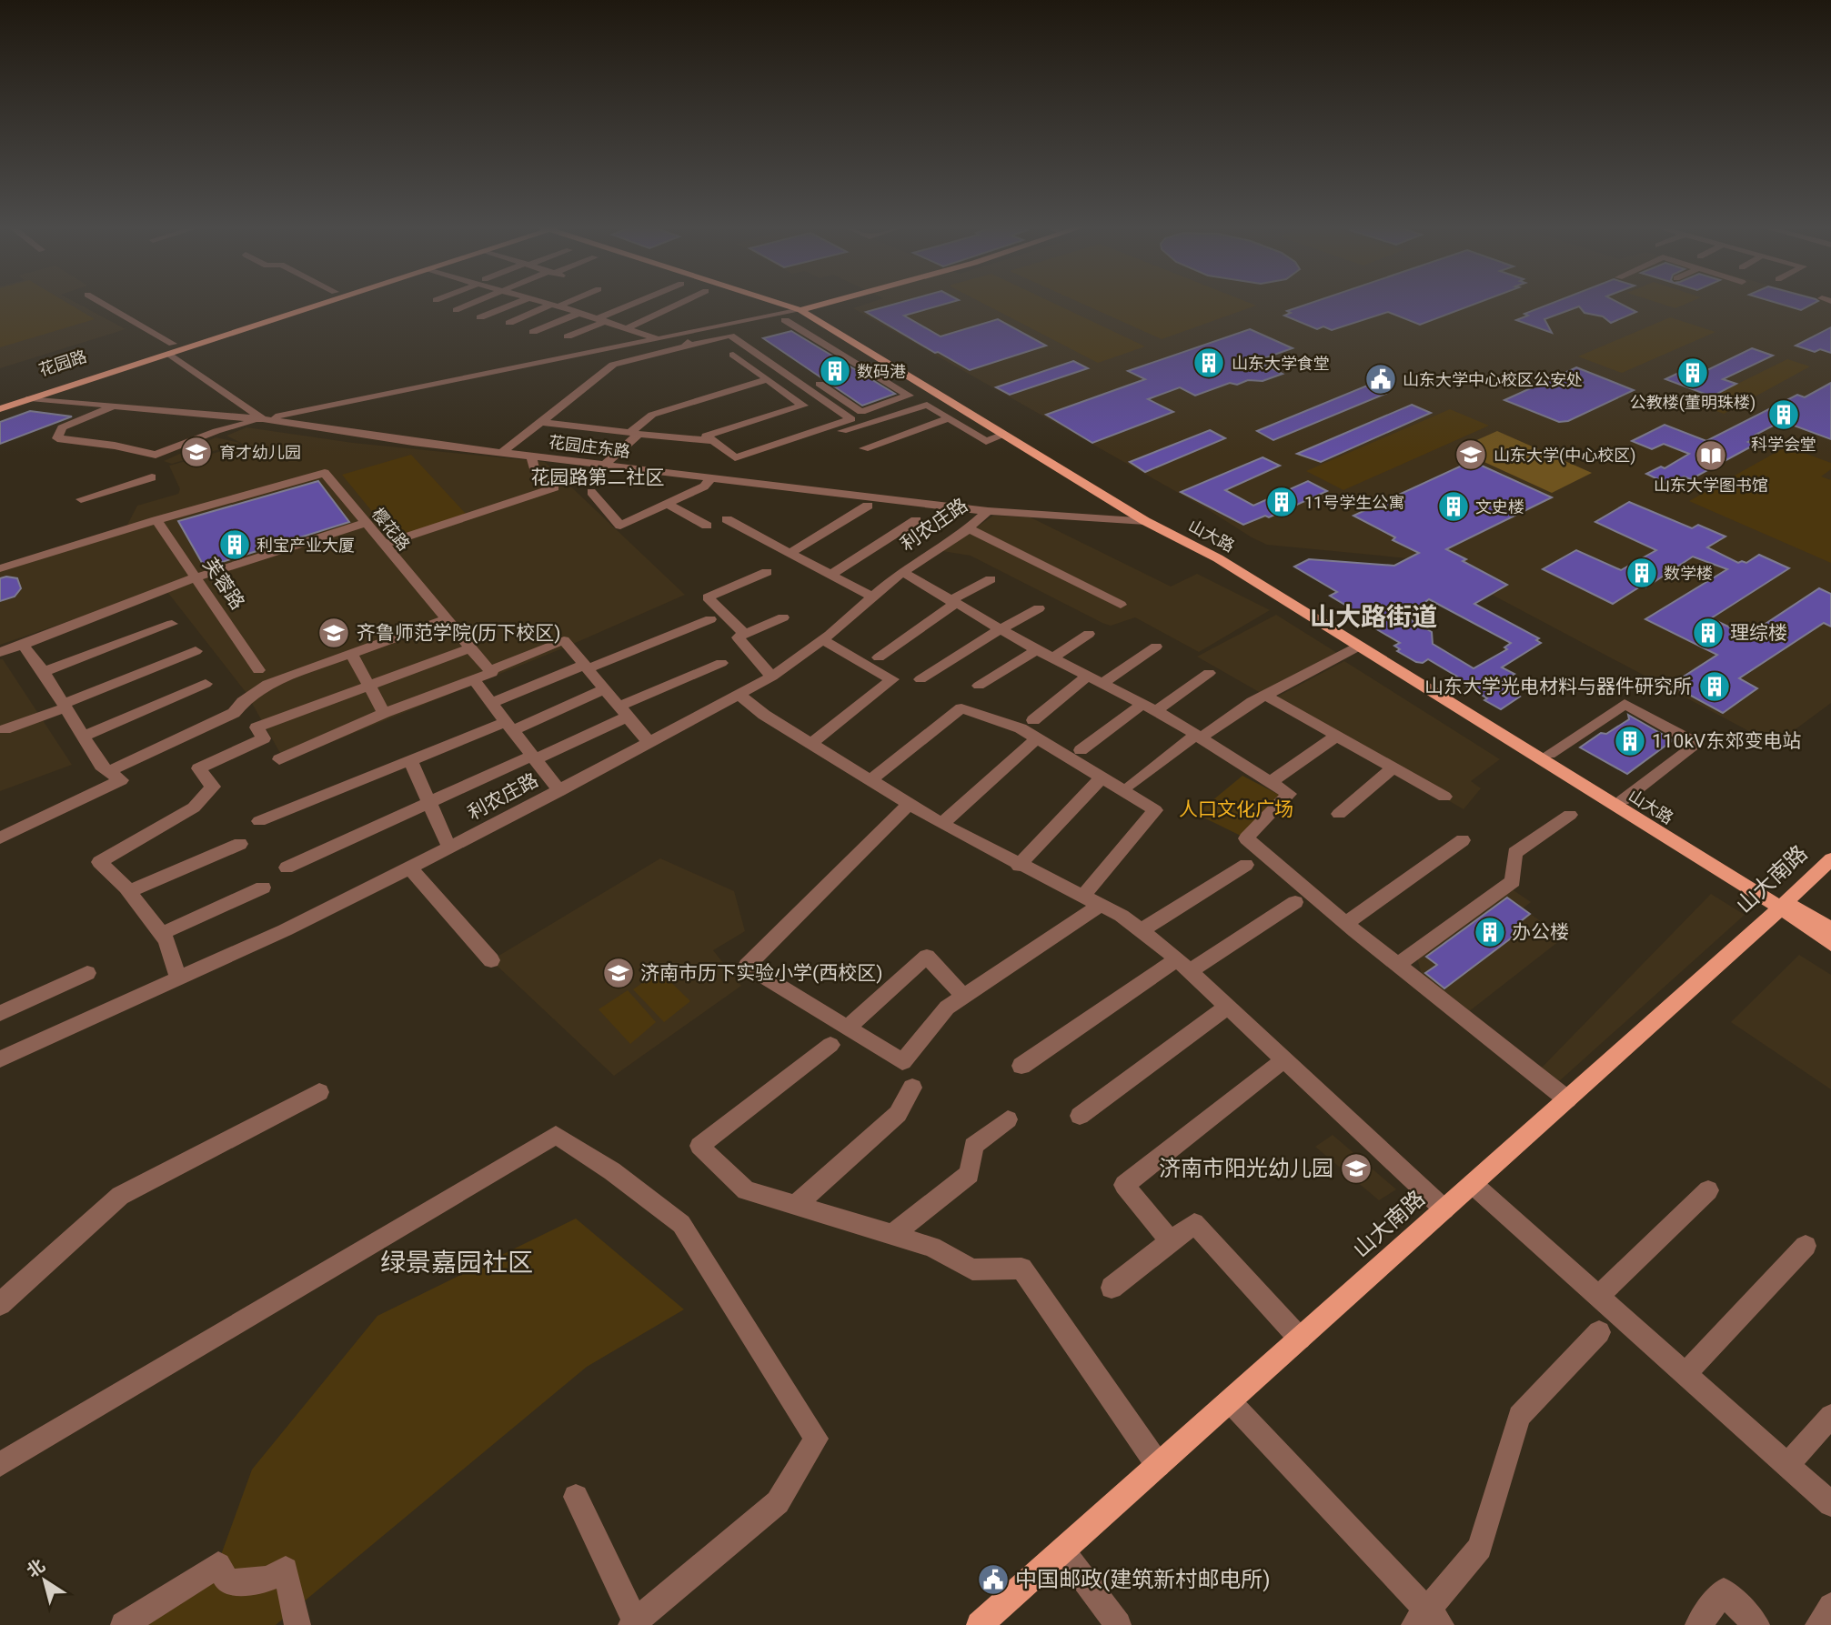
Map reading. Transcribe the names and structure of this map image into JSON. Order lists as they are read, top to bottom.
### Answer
{
  "streets": {
    "main road": ["花园路", "山大路", "山大南路"],
    "street": [
      "花园庄东路",
      "利农庄路",
      "樱花路",
      "芙蓉路"
    ]
  },
  "crossings": [
    ["花园路", "花园庄东路"],
    ["花园庄东路", "利农庄路"],
    ["花园庄东路", "山大路"],
    ["樱花路", "芙蓉路"],
    ["山大路", "山大南路"]
  ],
  "districts": ["花园路第二社区", "山大路街道", "绿景嘉园社区"],
  "parks": ["人口文化广场"],
  "places": {
    "building": [
      "山东大学食堂",
      "数码港",
      "公教楼(董明珠楼)",
      "科学会堂",
      "11号学生公寓",
      "文史楼",
      "利宝产业大厦",
      "数学楼",
      "理综楼",
      "山东大学光电材料与器件研究所",
      "110kV东郊变电站",
      "办公楼"
    ],
    "public building": ["山东大学中心校区公安处", "中国邮政(建筑新村邮电所)"],
    "school or university": [
      "育才幼儿园",
      "山东大学(中心校区)",
      "齐鲁师范学院(历下校区)",
      "济南市历下实验小学(西校区)",
      "济南市阳光幼儿园"
    ],
    "library": ["山东大学图书馆"]
  },
  "north": "top left"
}
